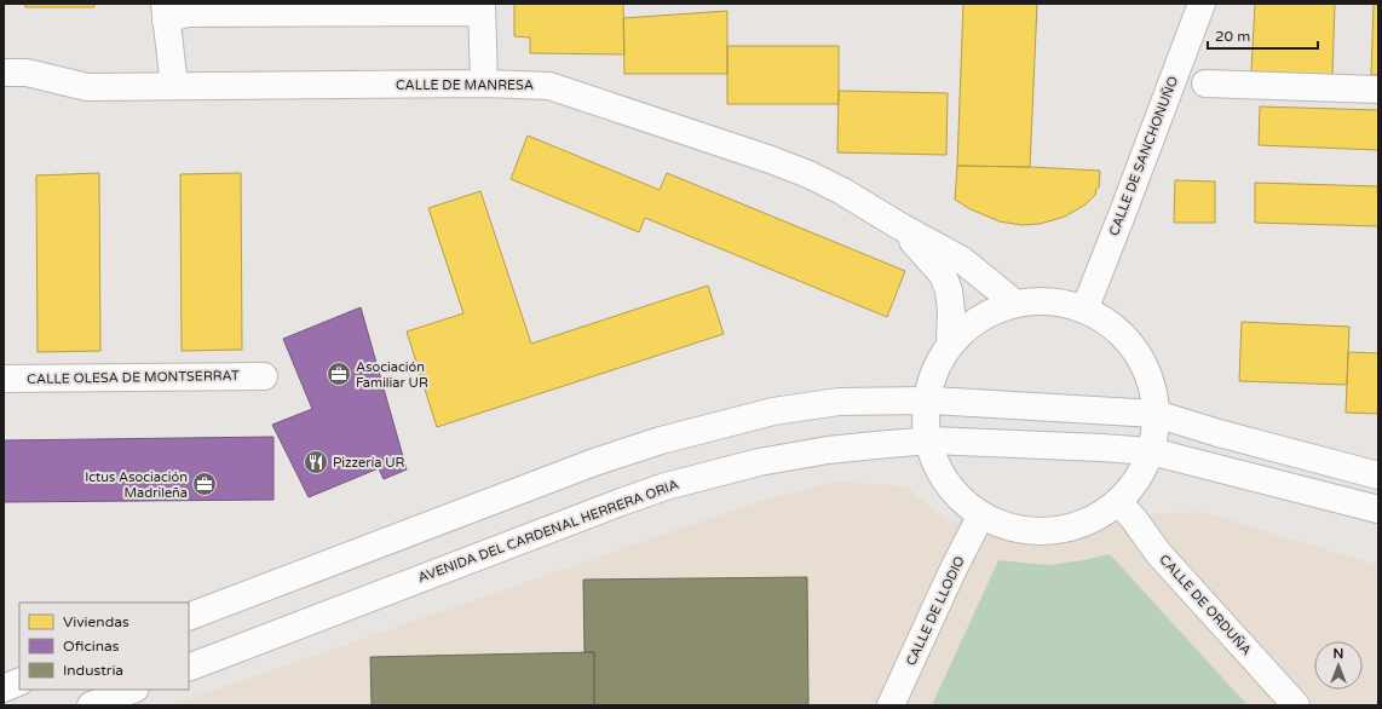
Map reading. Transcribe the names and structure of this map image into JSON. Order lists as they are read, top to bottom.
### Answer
{
  "streets": {
    "street": [
      "CALLE DE MANRESA",
      "CALLE DE SANCHONUÑO",
      "CALLE OLESA DE MONTSERRAT",
      "AVENIDA DEL CARDENAL HERRERA ORIA",
      "CALLE DE ORDUÑA",
      "CALLE DE LLODIO"
    ]
  },
  "places": {
    "office": ["Asociación Familiar UR", "Ictus Asociación Madrileña"],
    "restaurant": ["Pizzería UR"]
  },
  "legend": ["Viviendas", "Oficinas", "Industria"],
  "scale_bar": "20 m",
  "north": "top"
}
